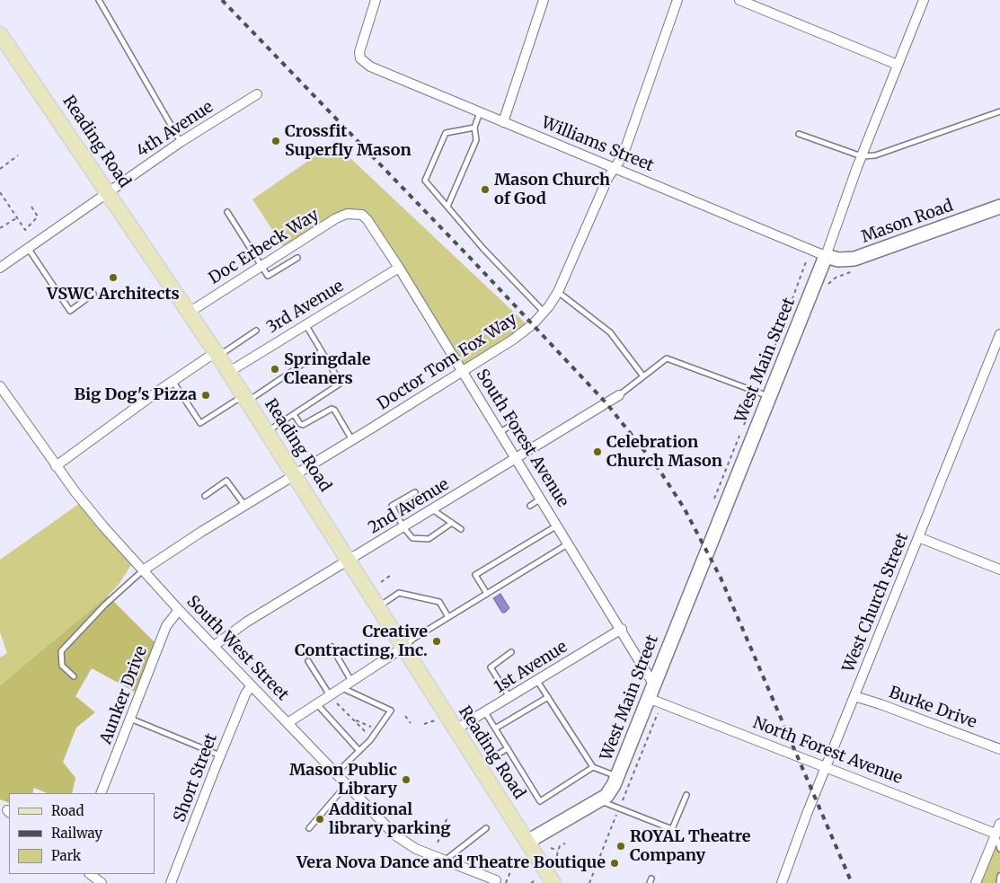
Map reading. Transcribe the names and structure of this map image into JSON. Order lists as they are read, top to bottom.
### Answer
{
  "streets": {
    "main road": ["Reading Road", "Mason Road", "West Main Street"],
    "street": [
      "4th Avenue",
      "Williams Street",
      "Doc Erbeck Way",
      "3rd Avenue",
      "Doctor Tom Fox Way",
      "South Forest Avenue",
      "2nd Avenue",
      "West Church Street",
      "South West Street",
      "1st Avenue",
      "Aunker Drive",
      "Burke Drive",
      "North Forest Avenue",
      "Short Street"
    ]
  },
  "crossings": [
    ["4th Avenue", "Reading Road"],
    ["Reading Road", "Doc Erbeck Way"],
    ["Reading Road", "3rd Avenue"],
    ["Reading Road", "West Main Street"],
    ["Reading Road", "Doctor Tom Fox Way"],
    ["Reading Road", "2nd Avenue"],
    ["Reading Road", "1st Avenue"],
    ["Williams Street", "Mason Road"],
    ["Williams Street", "West Main Street"],
    ["Williams Street", "Doctor Tom Fox Way"],
    ["Mason Road", "West Main Street"],
    ["Doc Erbeck Way", "South Forest Avenue"],
    ["3rd Avenue", "South Forest Avenue"],
    ["West Main Street", "South Forest Avenue"],
    ["West Main Street", "North Forest Avenue"],
    ["Doctor Tom Fox Way", "South Forest Avenue"],
    ["Doctor Tom Fox Way", "South West Street"],
    ["South Forest Avenue", "2nd Avenue"],
    ["South Forest Avenue", "1st Avenue"],
    ["2nd Avenue", "South West Street"],
    ["West Church Street", "Burke Drive"],
    ["West Church Street", "North Forest Avenue"],
    ["South West Street", "Aunker Drive"],
    ["South West Street", "Short Street"]
  ],
  "places": [
    "Crossfit Superfly Mason",
    "Mason Church of God",
    "VSWC Architects",
    "Springdale Cleaners",
    "Big Dog's Pizza",
    "Celebration Church Mason",
    "Creative Contracting, Inc.",
    "Mason Public Library",
    "Additional library parking",
    "ROYAL Theatre Company",
    "Vera Nova Dance and Theatre Boutique"
  ],
  "legend": ["Road", "Railway", "Park"]
}
